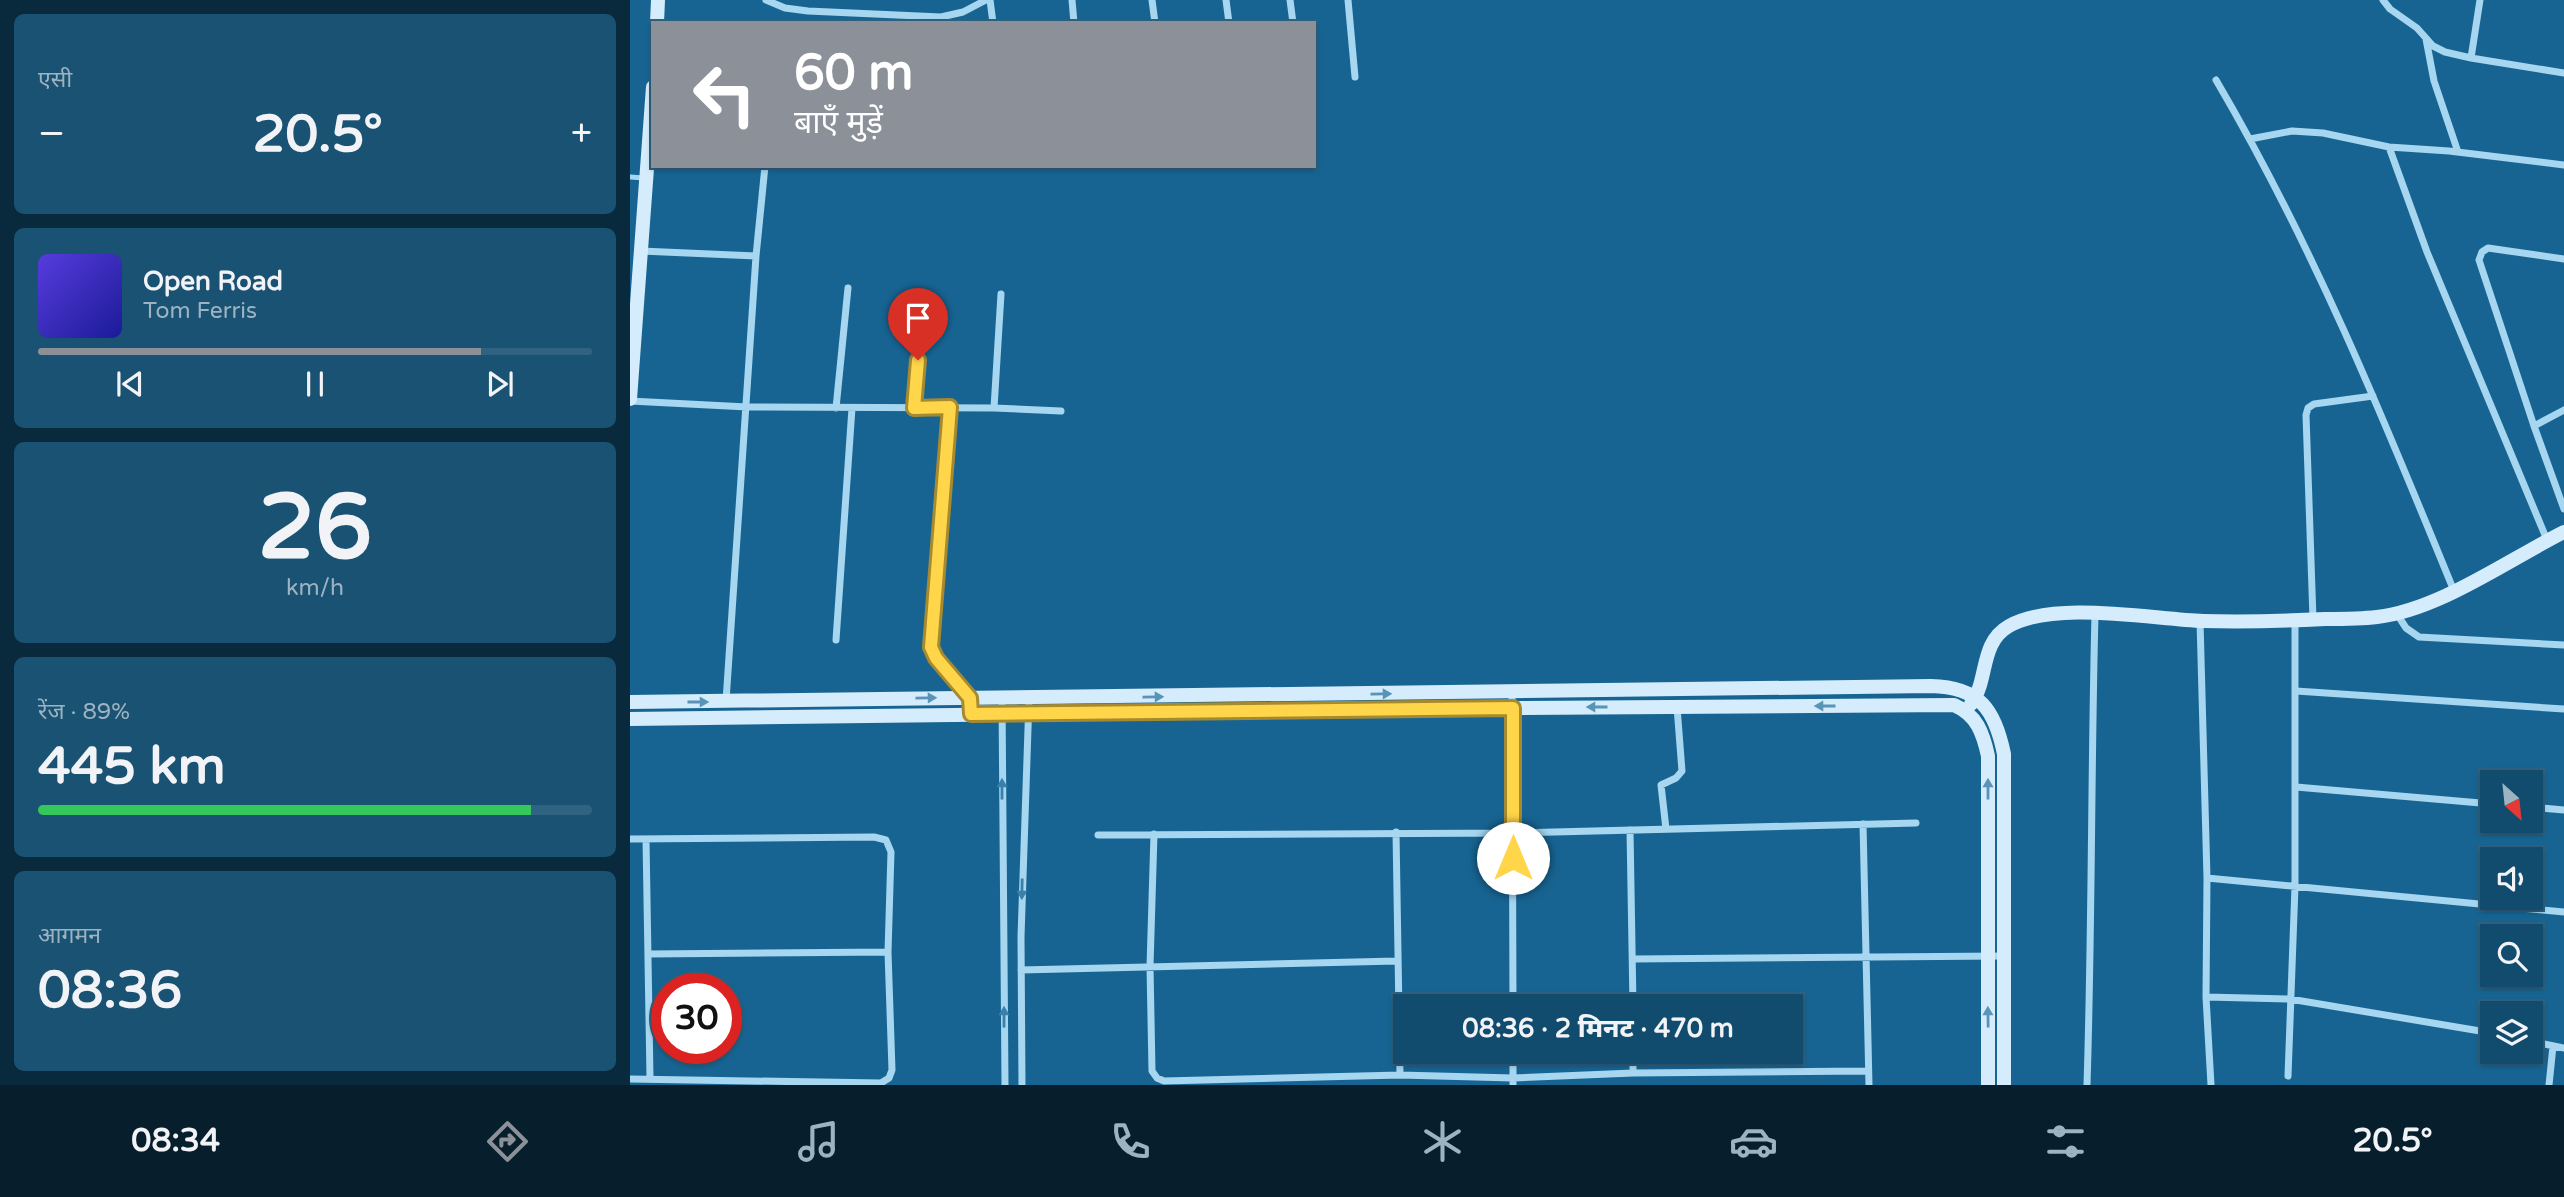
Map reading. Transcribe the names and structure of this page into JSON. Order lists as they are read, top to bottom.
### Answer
{
  "north": "bottom right",
  "page": {
    "tile": [
      "एसी",
      ["26", "km/h"],
      ["रेंज · 89%", "445 km"],
      ["आगमन", "08:36"]
    ],
    "turn": ["60 m", "बाएँ मुड़ें"],
    "heat": ["−", "20.5°", "+"],
    "song": ["Open Road", "Tom Ferris"],
    "limit": "30",
    "trip": "08:36 · 2 मिनट · 470 m",
    "tabs": ["08:34", "20.5°"]
  }
}
